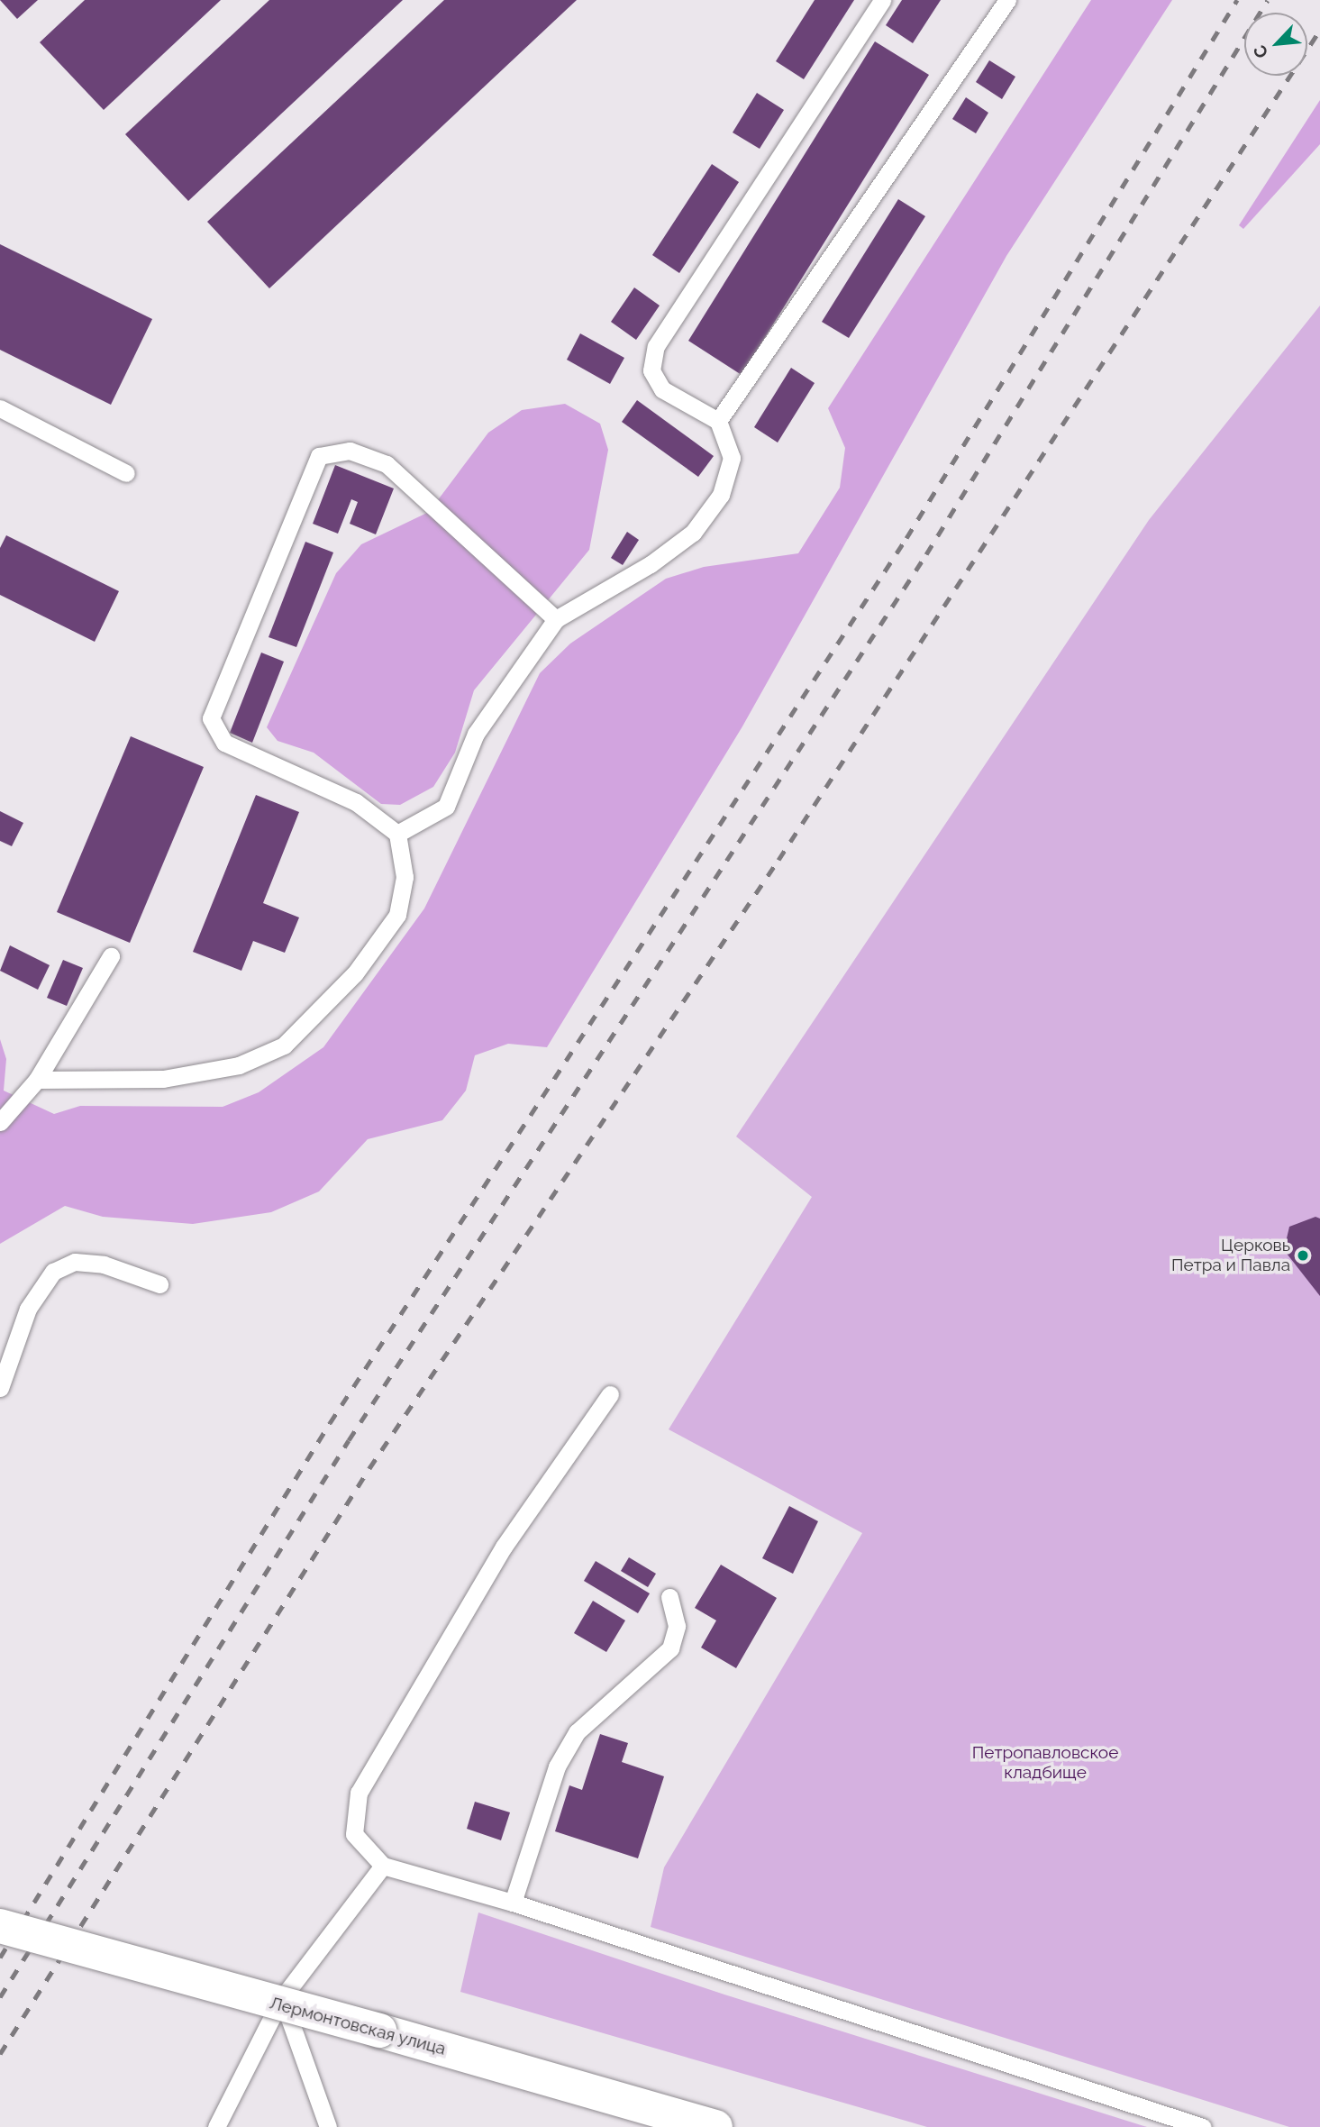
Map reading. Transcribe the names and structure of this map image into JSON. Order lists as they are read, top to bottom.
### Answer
{
  "streets": {
    "main road": ["Лермонтовская улица"]
  },
  "parks": ["Петропавловское кладбище"],
  "places": ["Церковь Петра и Павла"],
  "north": "bottom left"
}
